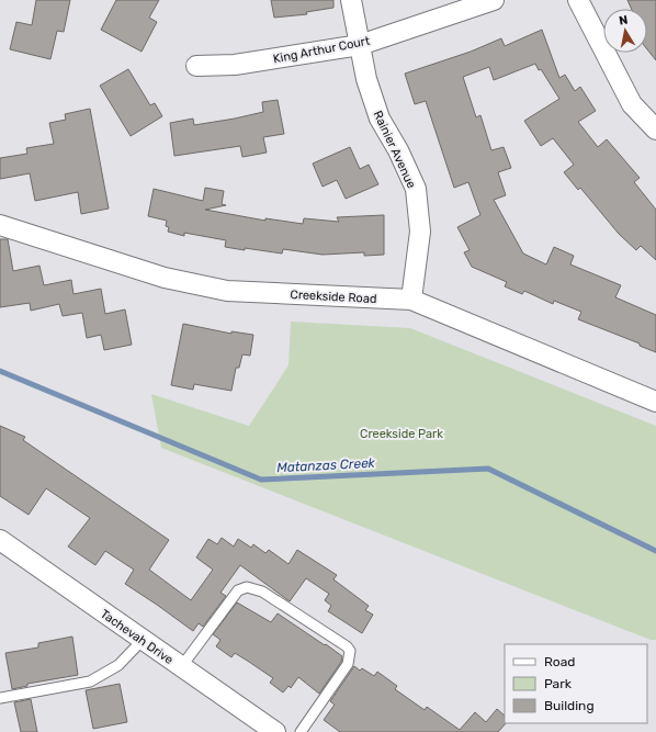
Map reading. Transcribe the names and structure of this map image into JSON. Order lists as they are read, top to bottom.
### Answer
{
  "streets": {
    "street": [
      "King Arthur Court",
      "Rainier Avenue",
      "Creekside Road",
      "Tachevah Drive"
    ]
  },
  "crossings": [
    ["King Arthur Court", "Rainier Avenue"],
    ["Rainier Avenue", "Creekside Road"]
  ],
  "water": ["Matanzas Creek"],
  "parks": ["Creekside Park"],
  "legend": ["Road", "Park", "Building"],
  "north": "top"
}
